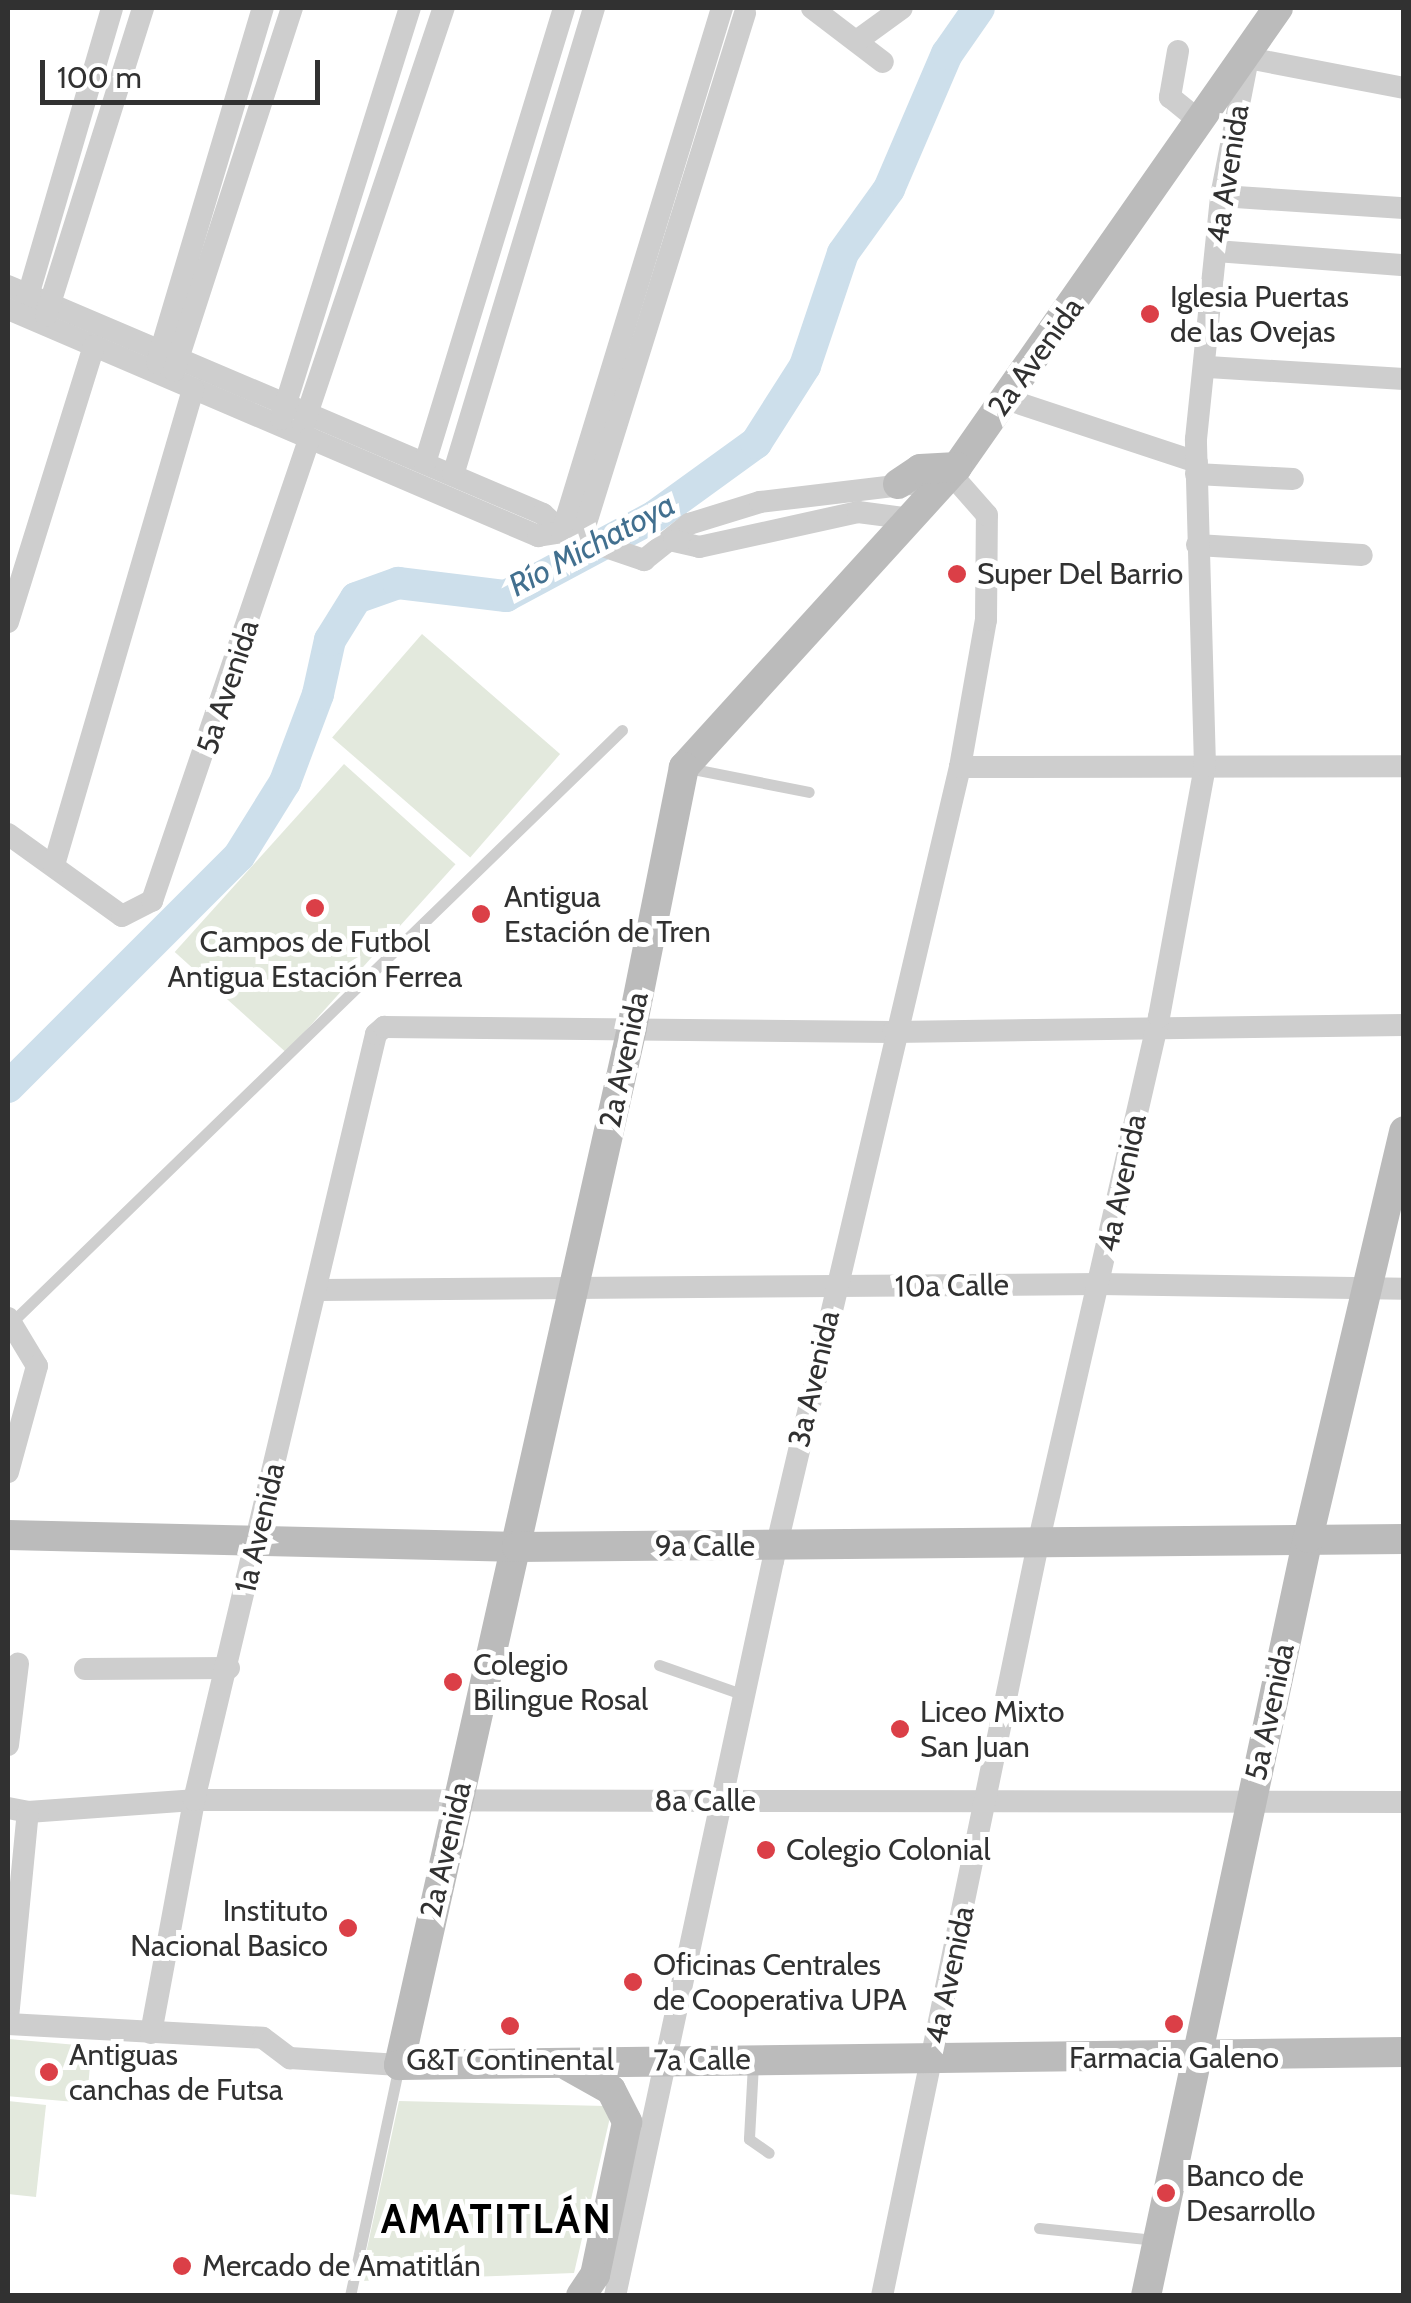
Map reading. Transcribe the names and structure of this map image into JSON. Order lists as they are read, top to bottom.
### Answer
{
  "streets": {
    "main road": [
      "2a Avenida",
      "5a Avenida",
      "9a Calle",
      "7a Calle"
    ],
    "street": [
      "4a Avenida",
      "10a Calle",
      "3a Avenida",
      "1a Avenida",
      "8a Calle"
    ]
  },
  "crossings": [
    ["4a Avenida", "2a Avenida"],
    ["4a Avenida", "10a Calle"],
    ["4a Avenida", "9a Calle"],
    ["4a Avenida", "8a Calle"],
    ["4a Avenida", "7a Calle"],
    ["2a Avenida", "10a Calle"],
    ["2a Avenida", "3a Avenida"],
    ["2a Avenida", "1a Avenida"],
    ["2a Avenida", "9a Calle"],
    ["2a Avenida", "8a Calle"],
    ["2a Avenida", "7a Calle"],
    ["5a Avenida", "10a Calle"],
    ["5a Avenida", "9a Calle"],
    ["5a Avenida", "8a Calle"],
    ["5a Avenida", "7a Calle"],
    ["10a Calle", "3a Avenida"],
    ["10a Calle", "1a Avenida"],
    ["3a Avenida", "9a Calle"],
    ["3a Avenida", "8a Calle"],
    ["3a Avenida", "7a Calle"],
    ["1a Avenida", "9a Calle"],
    ["1a Avenida", "8a Calle"],
    ["1a Avenida", "7a Calle"]
  ],
  "districts": ["AMATITLÁN"],
  "water": ["Río Michatoya"],
  "places": [
    "Iglesia Puertas de las Ovejas",
    "Super Del Barrio",
    "Campos de Futbol Antigua Estación Ferrea",
    "Antigua Estación de Tren",
    "Colegio Bilingue Rosal",
    "Liceo Mixto San Juan",
    "Colegio Colonial",
    "Instituto Nacional Basico",
    "Oficinas Centrales de Cooperativa UPA",
    "Farmacia Galeno",
    "G&T Continental",
    "Antiguas canchas de Futsa",
    "Banco de Desarrollo",
    "Mercado de Amatitlán"
  ],
  "scale_bar": "100 m"
}
